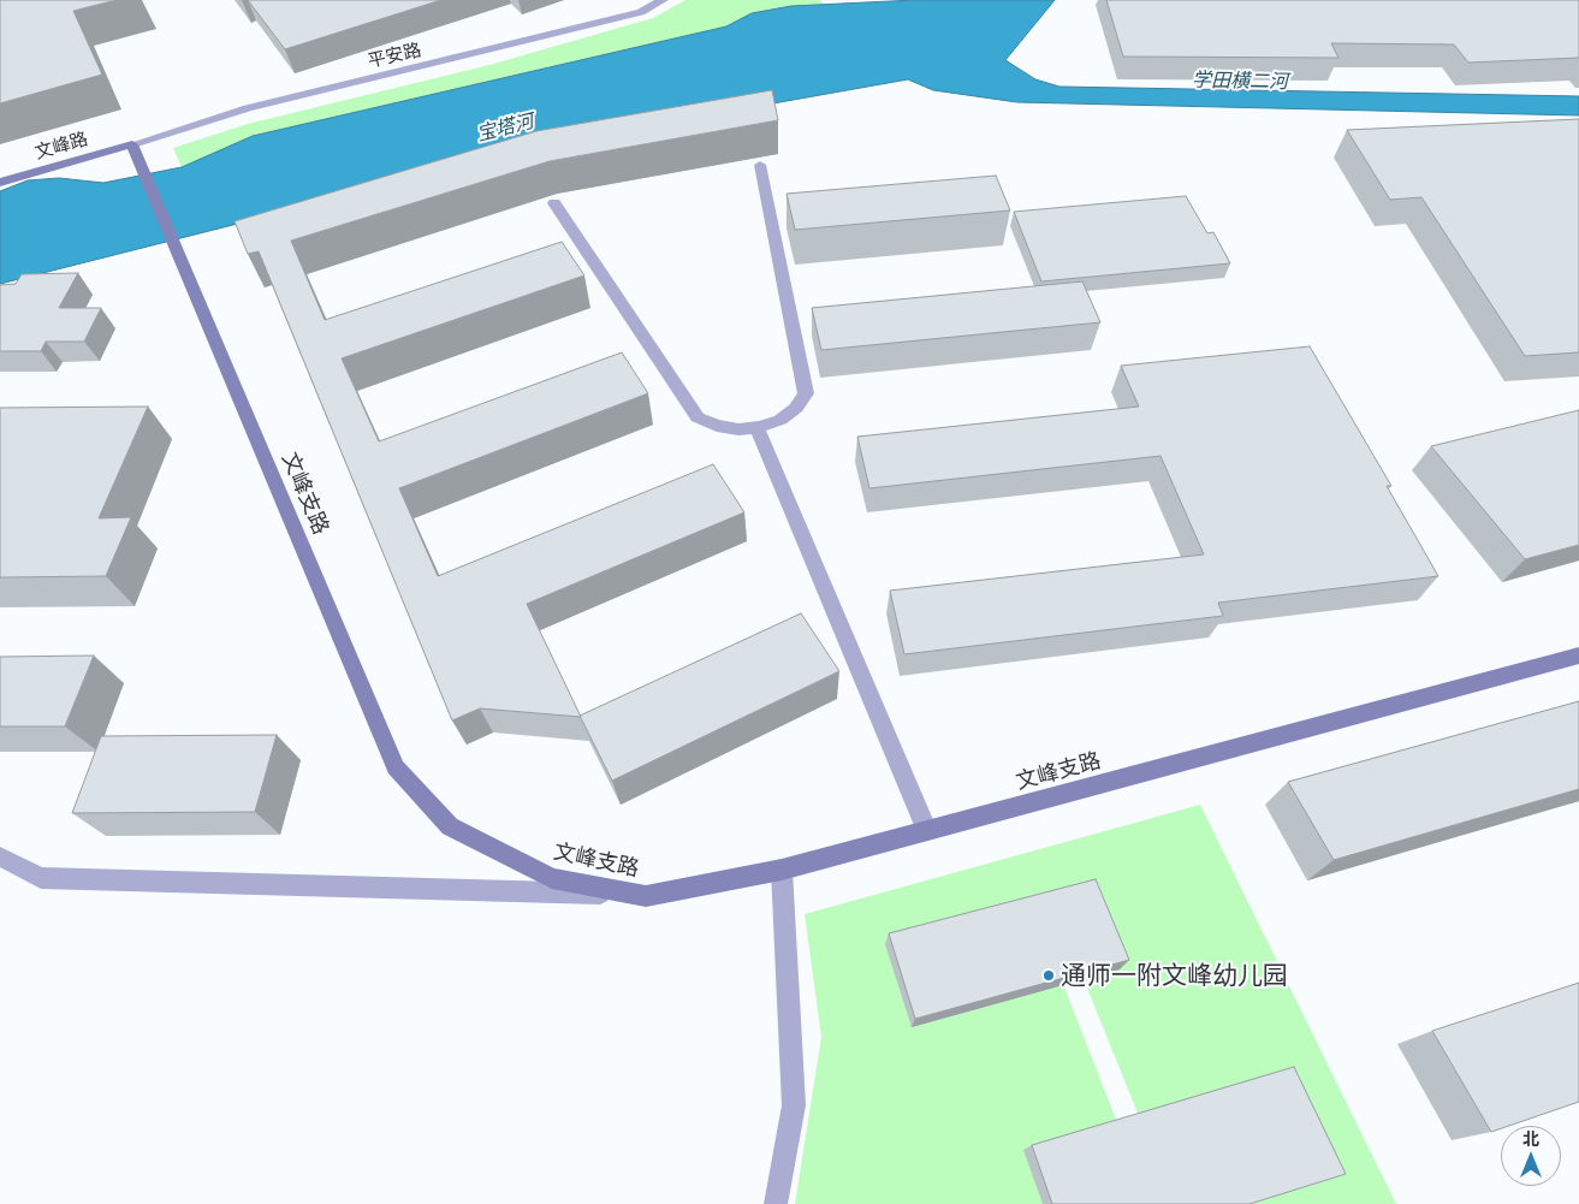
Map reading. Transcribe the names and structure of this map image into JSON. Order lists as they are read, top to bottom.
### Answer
{
  "streets": {
    "street": ["平安路", "文峰路", "文峰支路"]
  },
  "crossings": [
    ["平安路", "文峰路"],
    ["平安路", "文峰支路"],
    ["文峰路", "文峰支路"]
  ],
  "water": ["学田横二河", "宝塔河"],
  "places": ["通师一附文峰幼儿园"],
  "north": "top"
}
